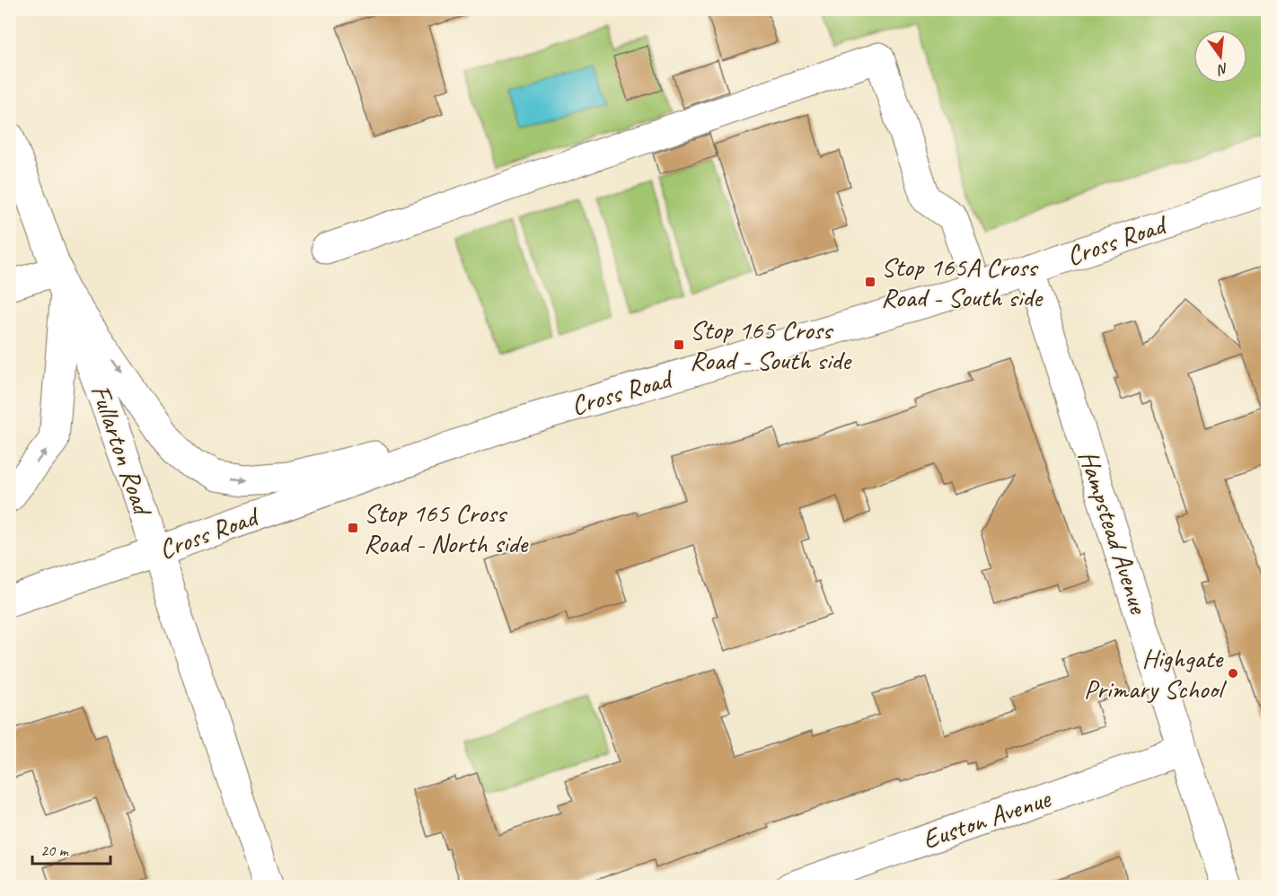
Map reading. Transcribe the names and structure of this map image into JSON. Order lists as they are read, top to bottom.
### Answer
{
  "streets": {
    "main road": [
      "Cross Road",
      "Fullarton Road",
      "Hampstead Avenue",
      "Euston Avenue"
    ]
  },
  "crossings": [
    ["Cross Road", "Fullarton Road"],
    ["Cross Road", "Hampstead Avenue"],
    ["Hampstead Avenue", "Euston Avenue"]
  ],
  "places": {
    "transit": ["Stop 165A Cross Road - South side", "Stop 165 Cross Road - South side", "Stop 165 Cross Road - North side"],
    "other": ["Highgate Primary School"]
  },
  "scale_bar": "20 m",
  "north": "bottom"
}
